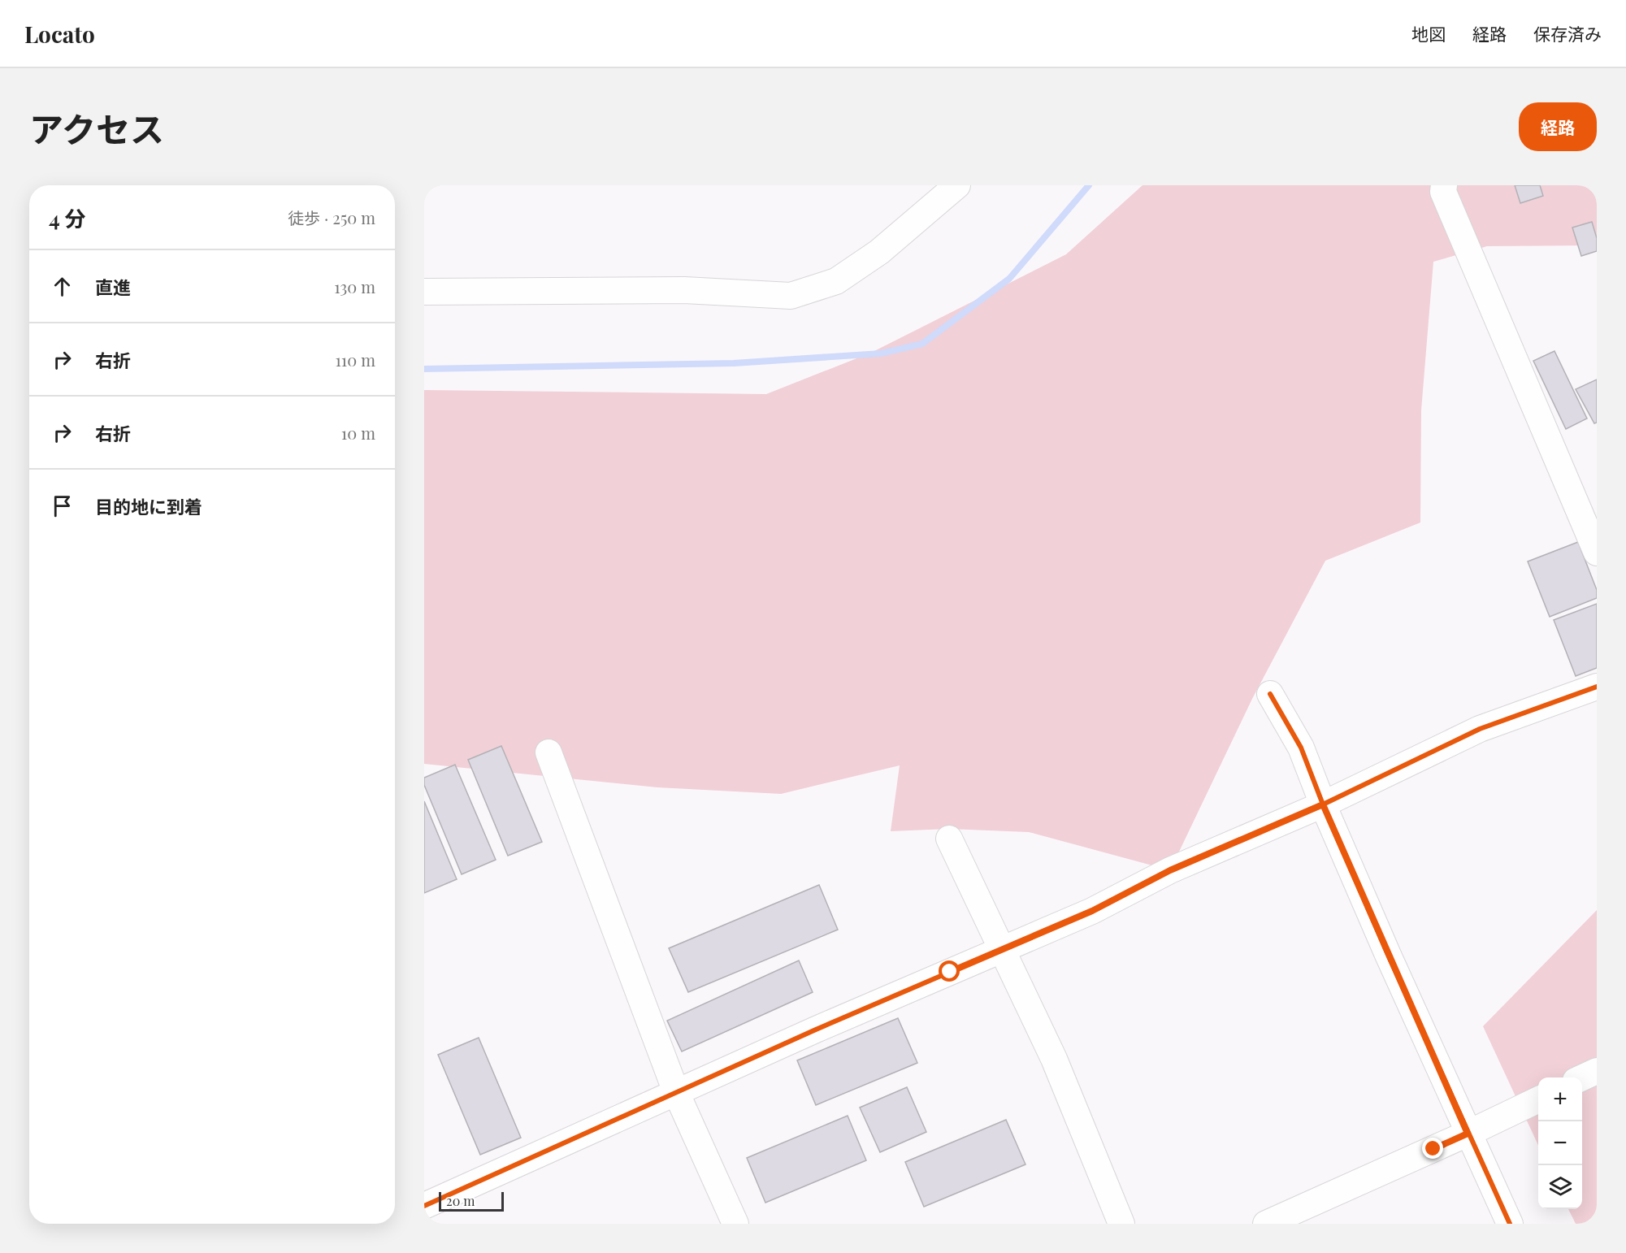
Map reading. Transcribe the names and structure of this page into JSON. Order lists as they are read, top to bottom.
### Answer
{
  "scale_bar": "20 m",
  "page": {
    "header": "Locato",
    "nav": ["地図", "経路", "保存済み"],
    "title": "アクセス",
    "buttons": "経路",
    "heading": ["4 分", "徒歩 · 250 m"],
    "list": [
      ["直進", "130 m"],
      ["右折", "110 m"],
      ["右折", "10 m"],
      "目的地に到着"
    ],
    "map_buttons": ["+", "−"],
    "scale": "20 m"
  }
}
